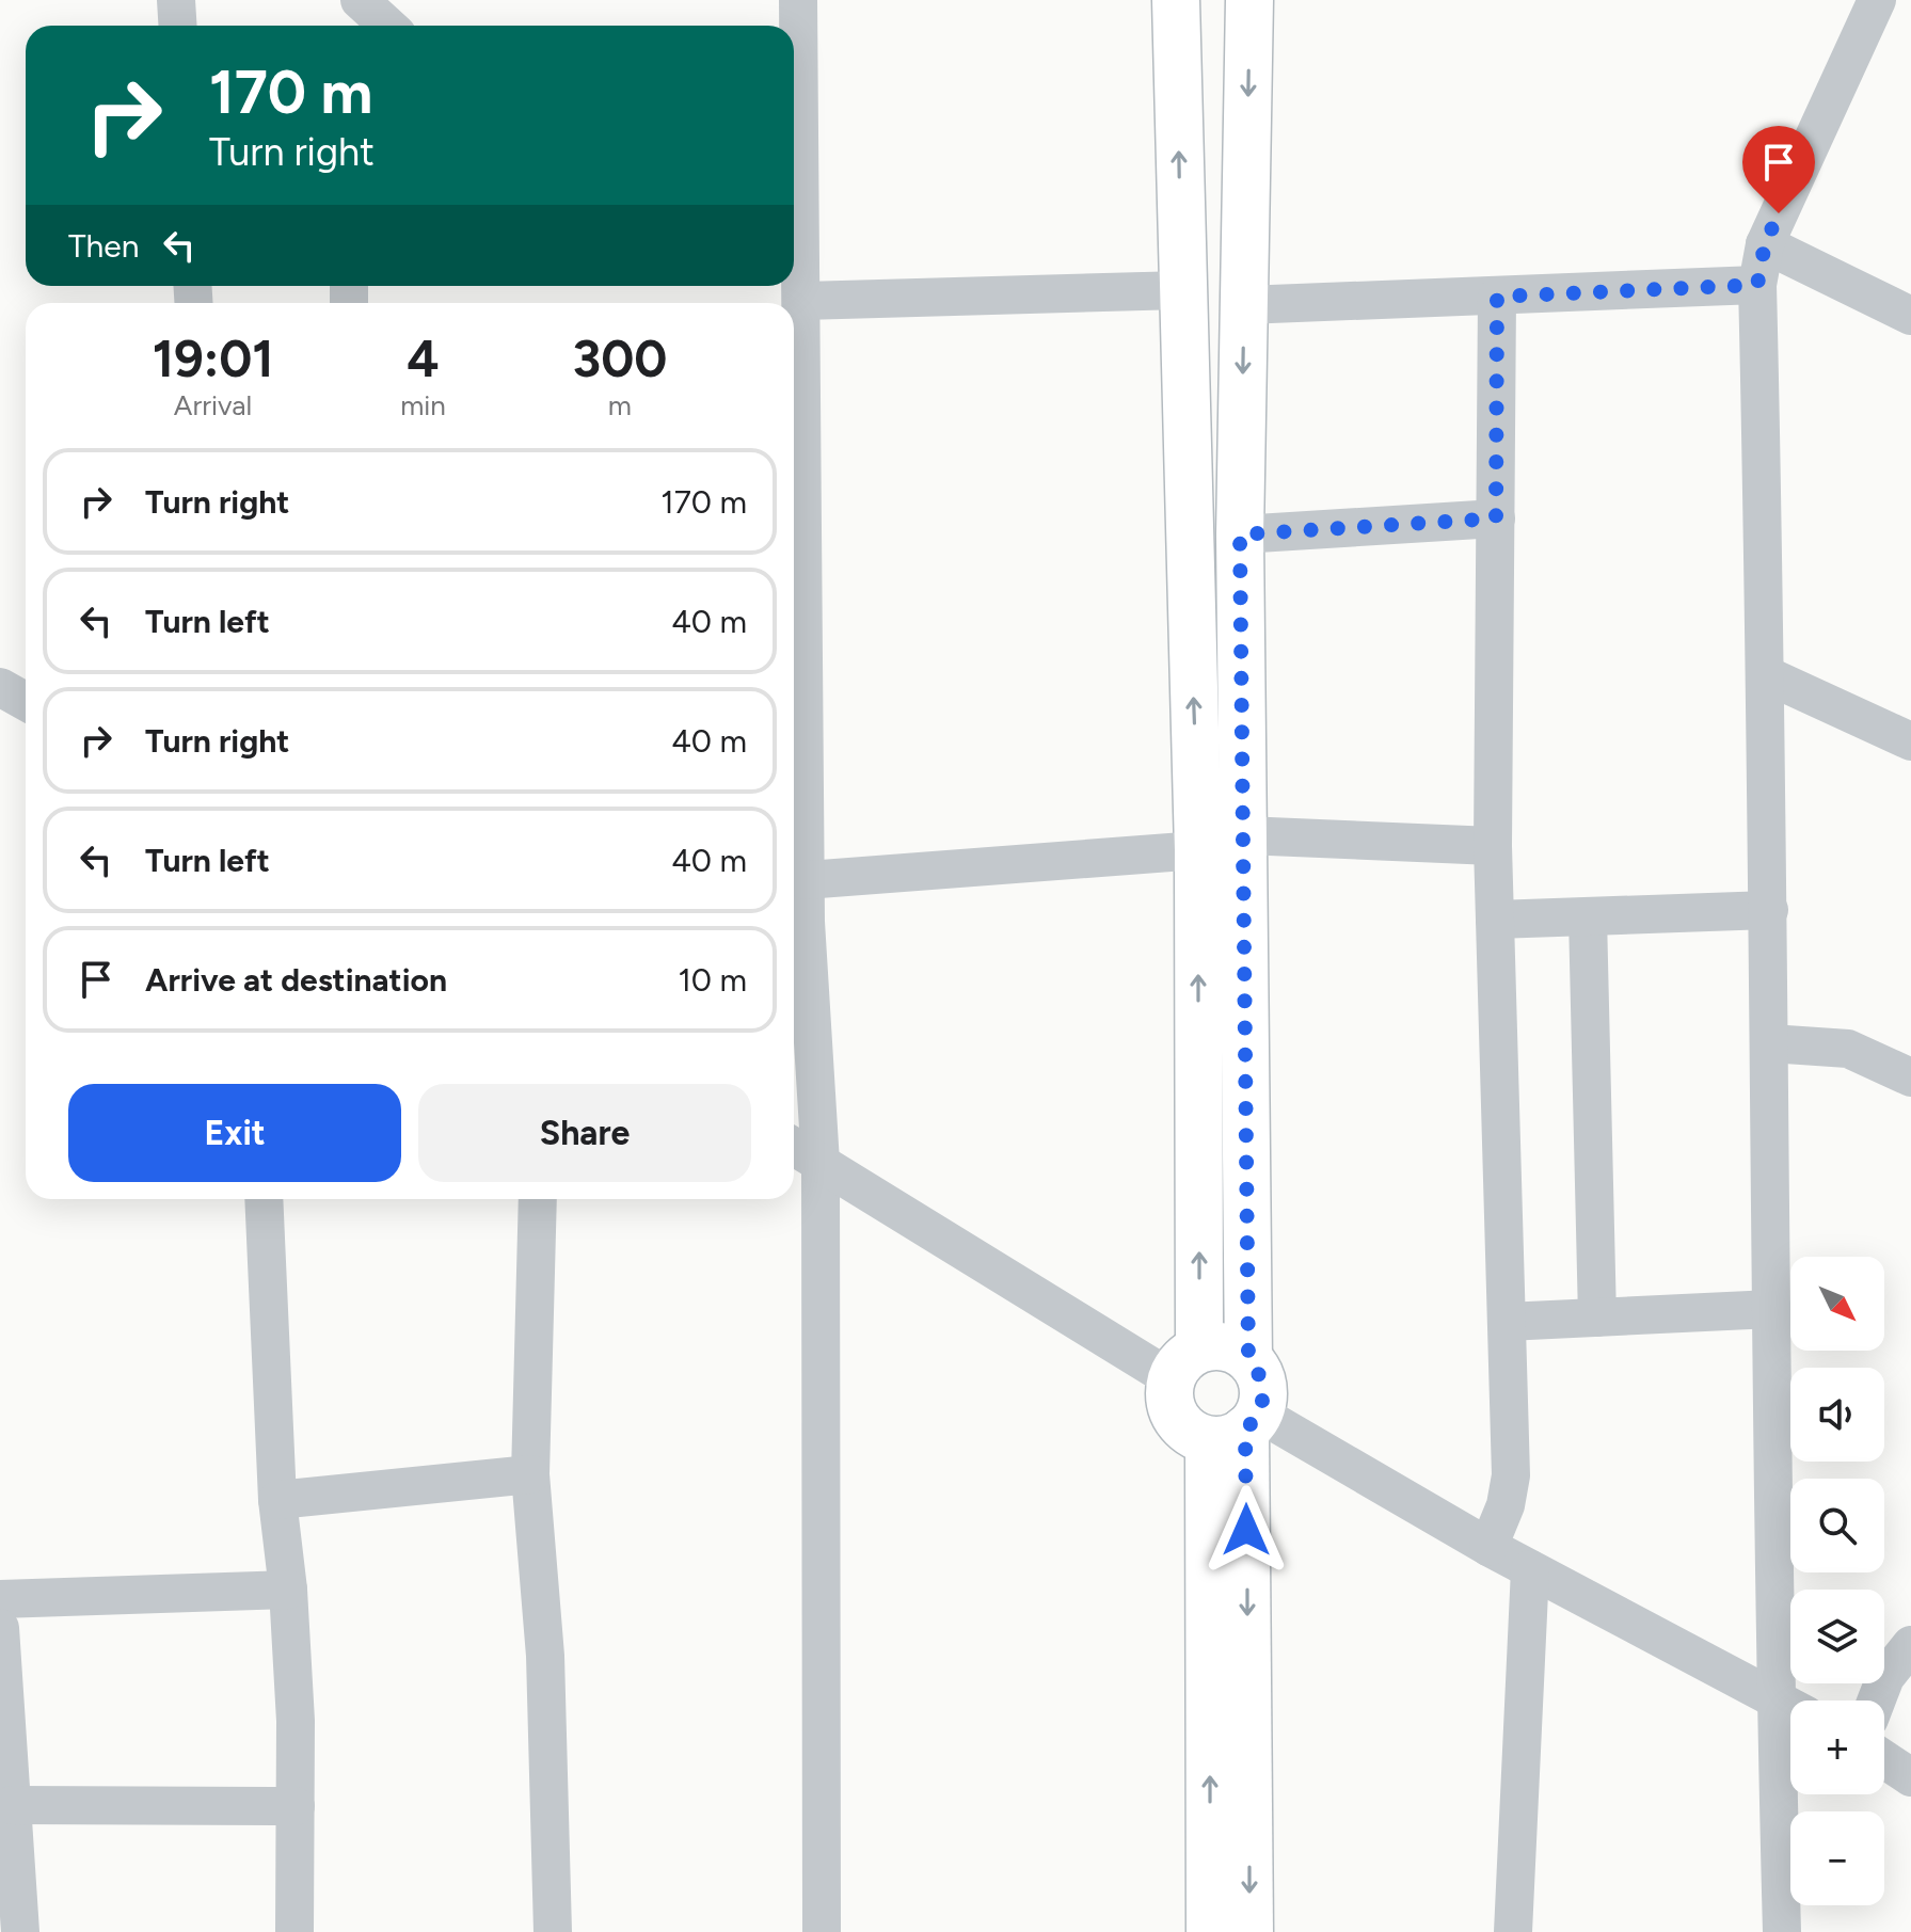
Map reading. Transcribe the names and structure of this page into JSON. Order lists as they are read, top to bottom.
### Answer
{
  "north": "bottom right",
  "page": {
    "turn": ["170 m", "Turn right"],
    "then": "Then",
    "eta": [
      "19:01",
      "Arrival",
      "4",
      "min",
      "300",
      "m"
    ],
    "list": [
      {
        "name": "Turn right",
        "value": "170 m"
      },
      {
        "name": "Turn left",
        "value": "40 m"
      },
      {
        "name": "Turn right",
        "value": "40 m"
      },
      {
        "name": "Turn left",
        "value": "40 m"
      },
      {
        "name": "Arrive at destination",
        "value": "10 m"
      }
    ],
    "buttons": ["Exit", "Share"],
    "map_buttons": ["+", "−"]
  }
}
